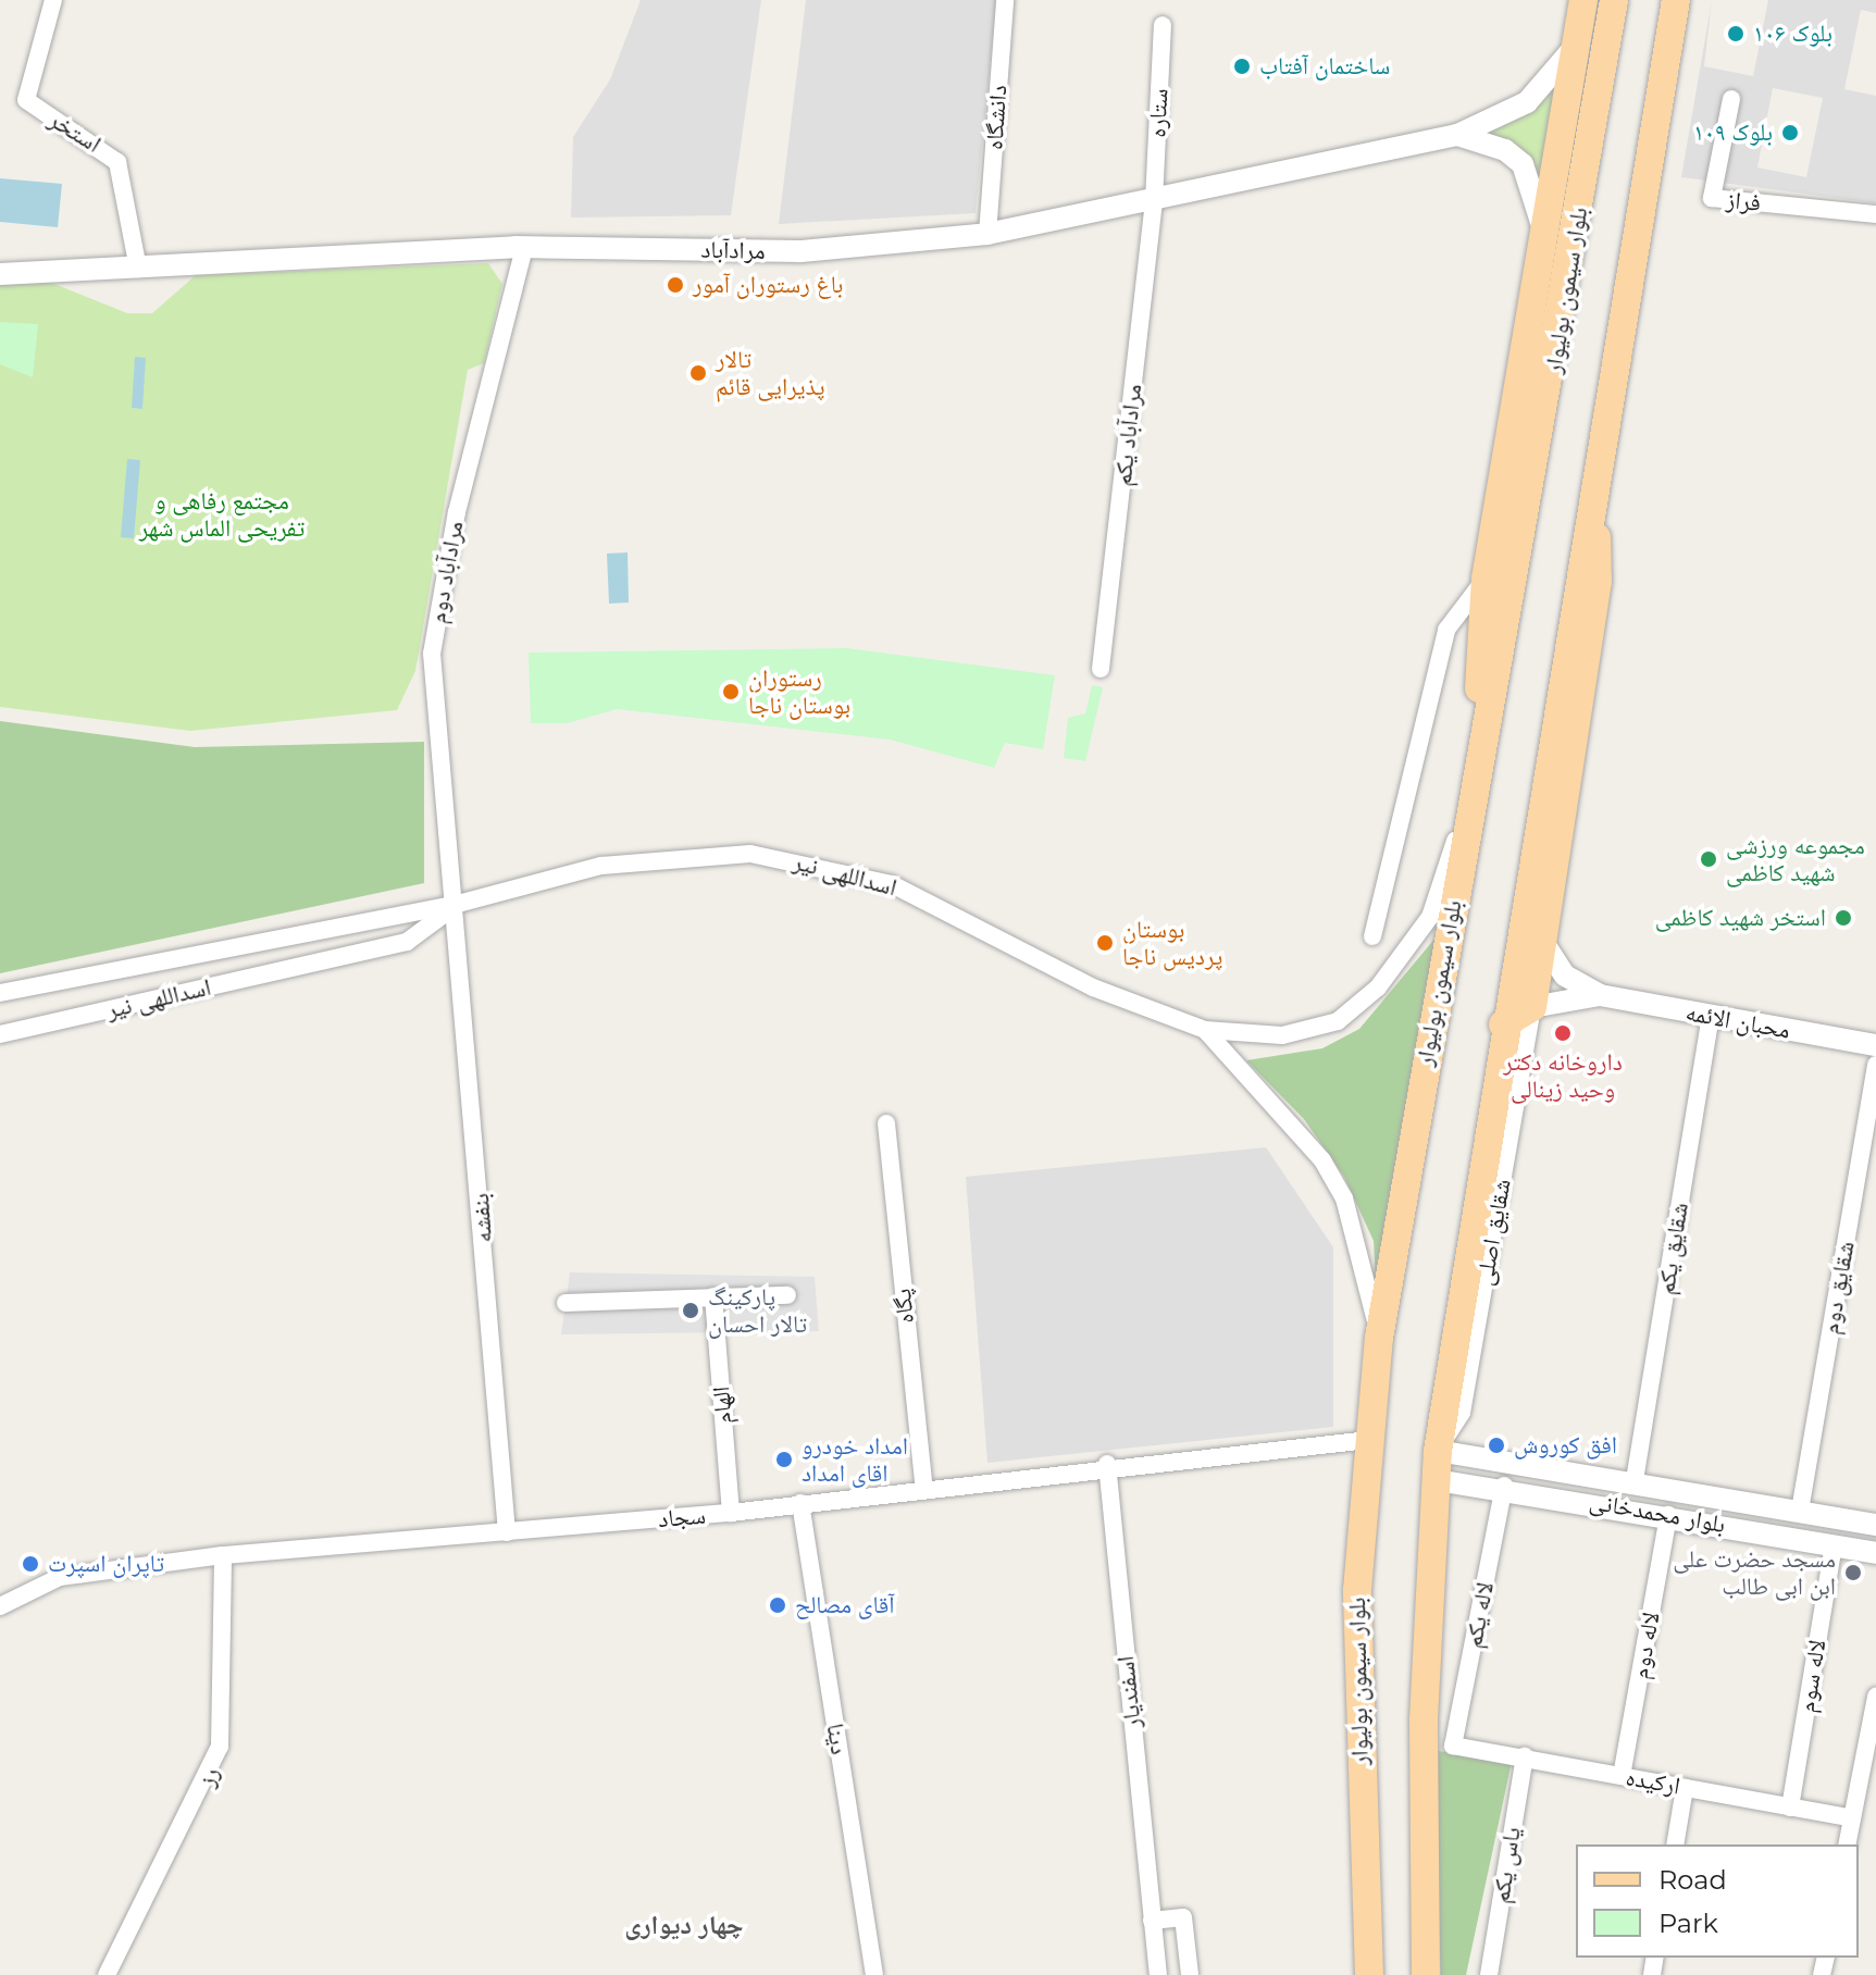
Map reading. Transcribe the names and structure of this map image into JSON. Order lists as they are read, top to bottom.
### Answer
{
  "streets": {
    "main road": ["بلوار سیمون بولیوار"],
    "street": [
      "ستاره",
      "دانشگاه",
      "استخر",
      "فراز",
      "مرادآباد",
      "مرادآباد یکم",
      "مرادآباد دوم",
      "اسداللهی نیر",
      "محبان الائمه",
      "بنفشه",
      "شقایق اصلی",
      "شقایق یکم",
      "شقایق دوم",
      "پگاه",
      "الهام",
      "بلوار محمدخانی",
      "سجاد",
      "لاله یکم",
      "لاله دوم",
      "لاله سوم",
      "اسفندیار",
      "دینا",
      "رز",
      "ارکیده",
      "یاس یکم"
    ]
  },
  "crossings": [
    ["ستاره", "مرادآباد"],
    ["ستاره", "مرادآباد یکم"],
    ["دانشگاه", "مرادآباد"],
    ["استخر", "مرادآباد"],
    ["مرادآباد", "مرادآباد یکم"],
    ["مرادآباد", "مرادآباد دوم"],
    ["بلوار سیمون بولیوار", "اسداللهی نیر"],
    ["بلوار سیمون بولیوار", "سجاد"],
    ["مرادآباد دوم", "اسداللهی نیر"],
    ["مرادآباد دوم", "بنفشه"],
    ["اسداللهی نیر", "بنفشه"],
    ["محبان الائمه", "شقایق اصلی"],
    ["محبان الائمه", "شقایق یکم"],
    ["بنفشه", "سجاد"],
    ["شقایق اصلی", "بلوار محمدخانی"],
    ["شقایق یکم", "بلوار محمدخانی"],
    ["شقایق دوم", "بلوار محمدخانی"],
    ["پگاه", "سجاد"],
    ["الهام", "سجاد"],
    ["بلوار محمدخانی", "لاله یکم"],
    ["بلوار محمدخانی", "لاله دوم"],
    ["بلوار محمدخانی", "لاله سوم"],
    ["سجاد", "اسفندیار"],
    ["سجاد", "دینا"],
    ["سجاد", "رز"],
    ["لاله یکم", "ارکیده"],
    ["لاله دوم", "ارکیده"],
    ["لاله سوم", "ارکیده"],
    ["ارکیده", "یاس یکم"]
  ],
  "districts": ["چهار دیواری"],
  "parks": ["مجتمع رفاهی و تفریحی الماس شهر"],
  "places": [
    "بلوک ۱۰۶",
    "ساختمان آفتاب",
    "بلوک ۱۰۹",
    "باغ رستوران آمور",
    "تالار پذیرایی قائم",
    "رستوران بوستان ناجا",
    "مجموعه ورزشی شهید کاظمی",
    "استخر شهید کاظمی",
    "بوستان پردیس ناجا",
    "داروخانه دکتر وحید زینالی",
    "پارکینگ تالار احسان",
    "افق کوروش",
    "امداد خودرو اقای امداد",
    "تاپران اسپرت",
    "مسجد حضرت علی ابن ابی طالب",
    "آقای مصالح"
  ],
  "legend": ["Road", "Park"]
}
